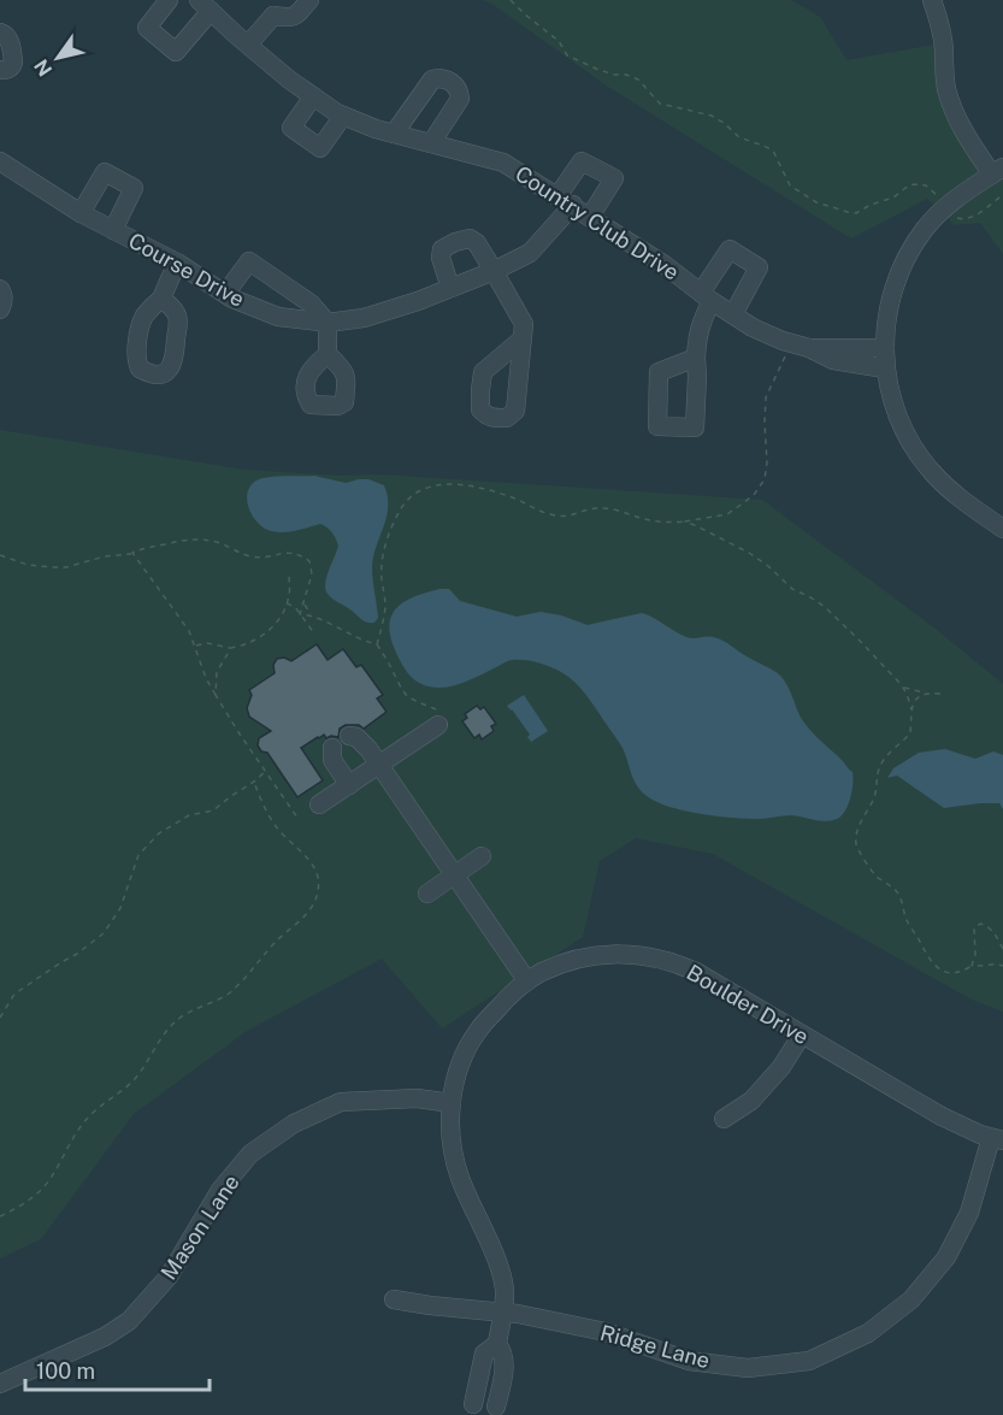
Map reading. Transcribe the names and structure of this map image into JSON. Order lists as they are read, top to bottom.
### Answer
{
  "streets": {
    "street": [
      "Country Club Drive",
      "Course Drive",
      "Boulder Drive",
      "Mason Lane",
      "Ridge Lane"
    ]
  },
  "crossings": [
    ["Country Club Drive", "Course Drive"],
    ["Boulder Drive", "Mason Lane"],
    ["Boulder Drive", "Ridge Lane"]
  ],
  "scale_bar": "100 m",
  "north": "bottom left"
}
